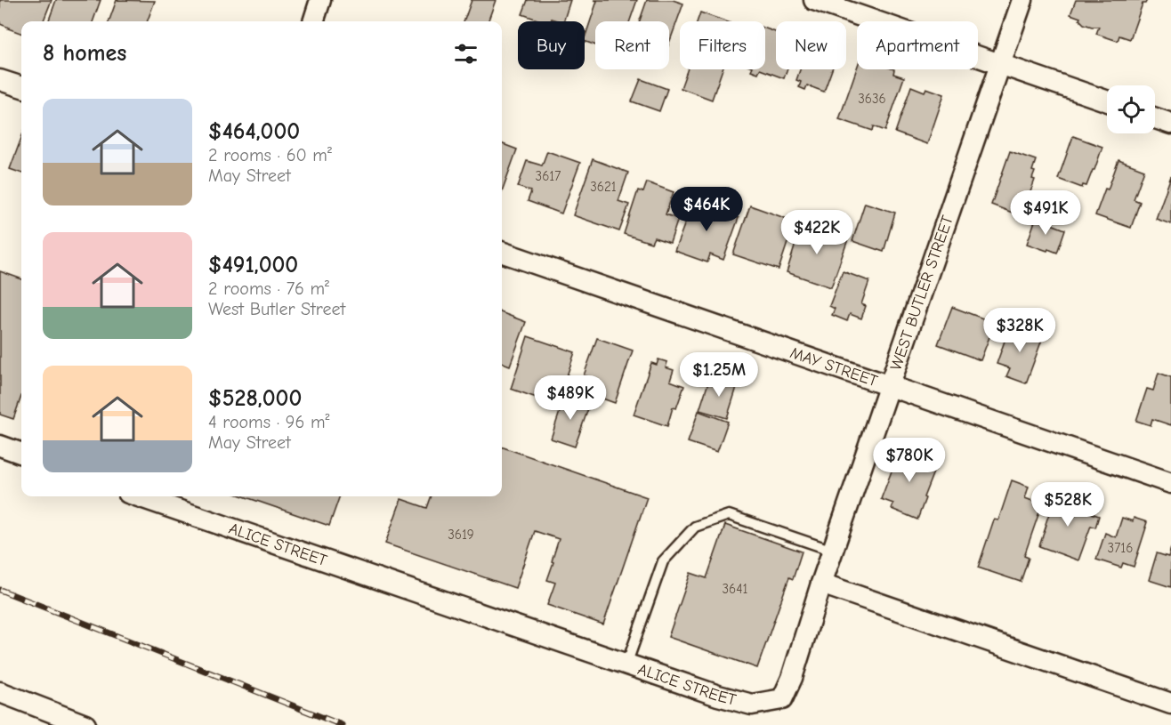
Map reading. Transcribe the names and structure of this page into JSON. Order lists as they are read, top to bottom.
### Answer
{
  "streets": {
    "street": ["WEST BUTLER STREET", "MAY STREET", "ALICE STREET"]
  },
  "crossings": [
    ["WEST BUTLER STREET", "MAY STREET"],
    ["WEST BUTLER STREET", "ALICE STREET"]
  ],
  "house_numbers": [
    "3636",
    "3617",
    "3621",
    "3619",
    "3716",
    "3641"
  ],
  "page": {
    "chip": [
      "Buy",
      "Rent",
      "Filters",
      "New",
      "Apartment"
    ],
    "heading": "8 homes",
    "list": [
      {
        "name": "$464,000",
        "note": "2 rooms · 60 m² · May Street"
      },
      {
        "name": "$491,000",
        "note": "2 rooms · 76 m² · West Butler Street"
      },
      {
        "name": "$528,000",
        "note": "4 rooms · 96 m² · May Street"
      }
    ],
    "price": [
      "$464K",
      "$491K",
      "$422K",
      "$328K",
      "$1.25M",
      "$489K",
      "$780K",
      "$528K"
    ]
  }
}
